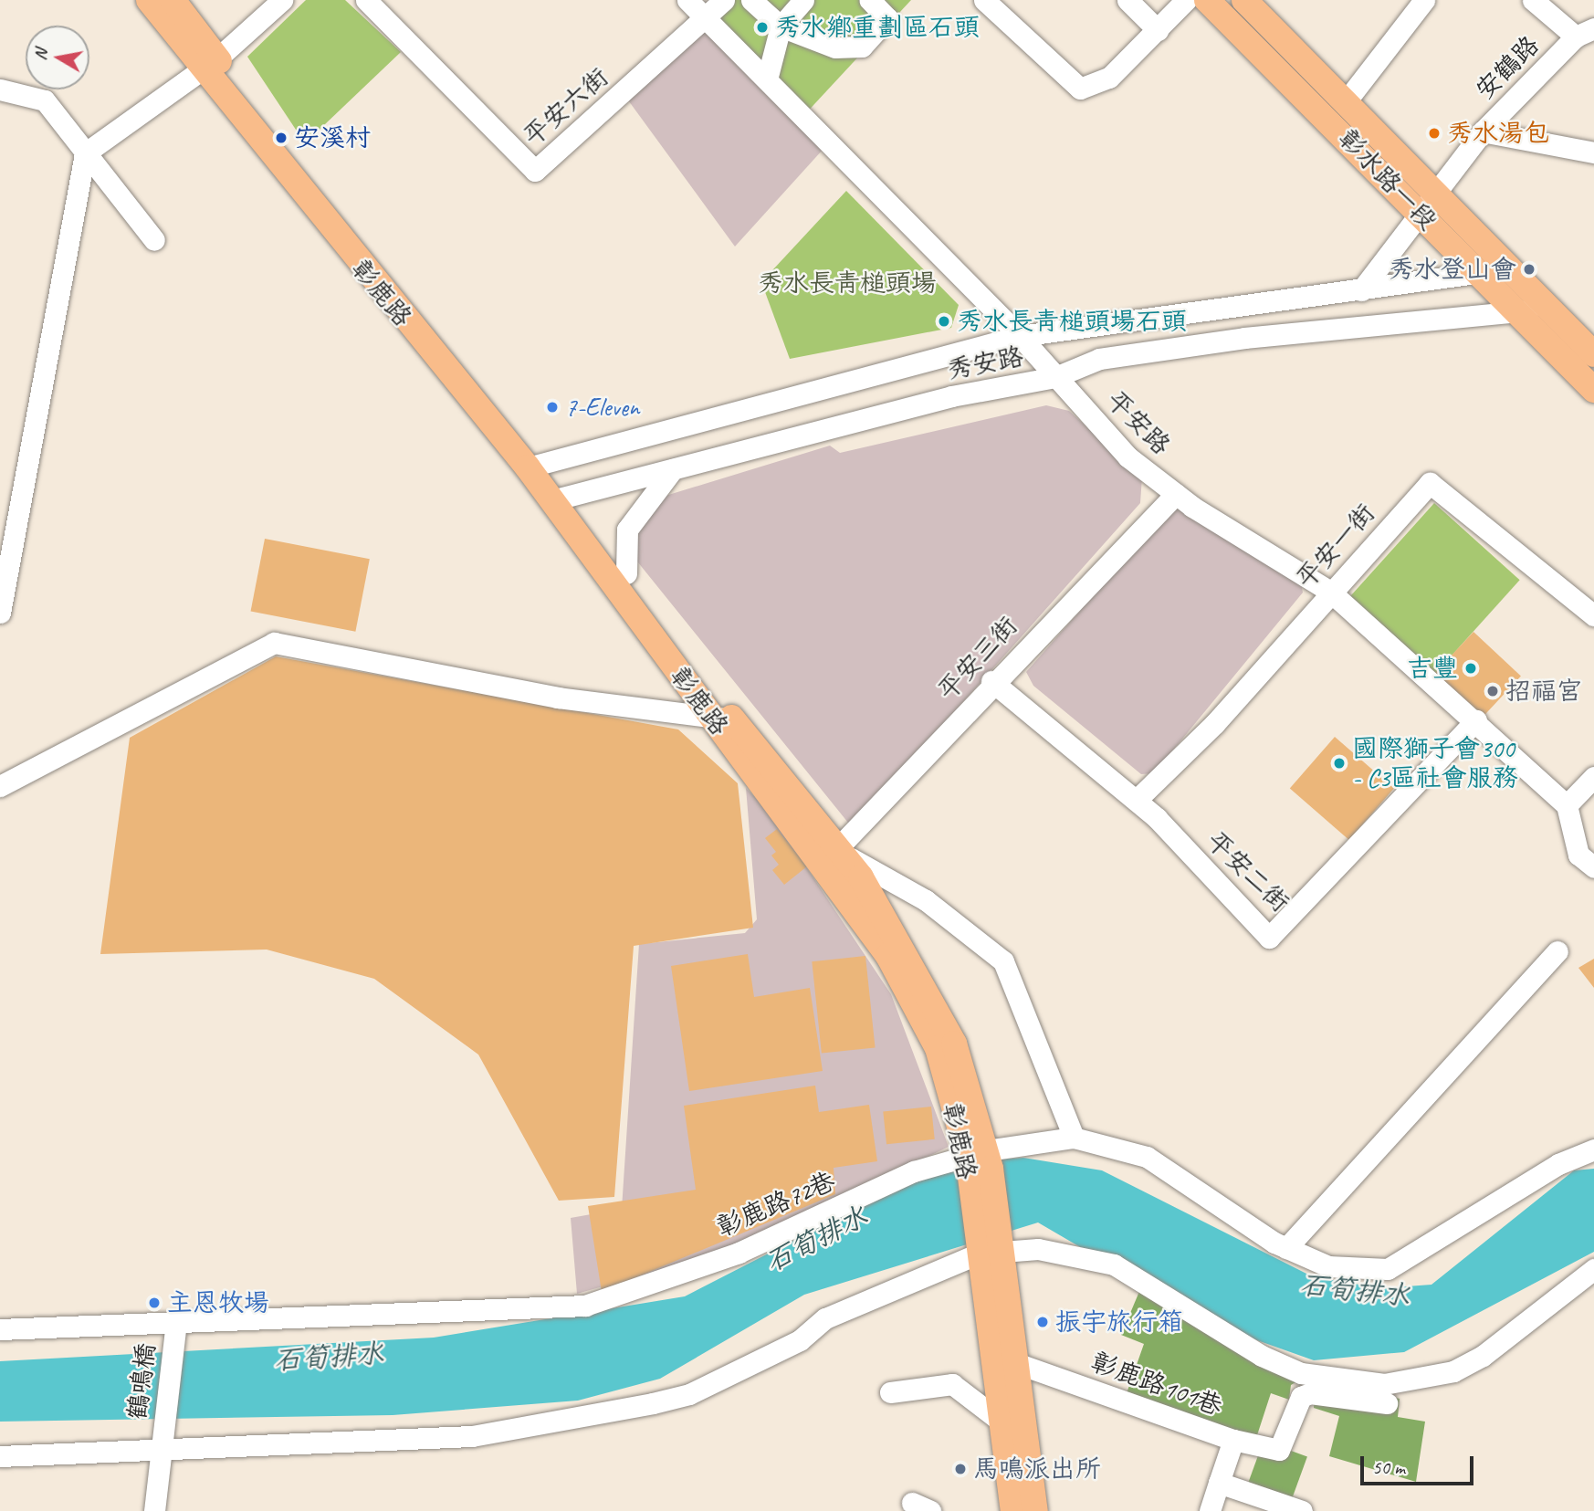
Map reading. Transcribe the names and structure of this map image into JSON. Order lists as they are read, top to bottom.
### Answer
{
  "streets": {
    "main road": ["彰水路一段", "彰鹿路"],
    "street": [
      "安鶴路",
      "平安六街",
      "秀安路",
      "平安路",
      "平安一街",
      "平安三街",
      "平安二街",
      "彰鹿路72巷",
      "鶴鳴橋",
      "彰鹿路101巷"
    ]
  },
  "crossings": [
    ["安鶴路", "彰水路一段"],
    ["安鶴路", "秀安路"],
    ["平安六街", "平安路"],
    ["彰水路一段", "秀安路"],
    ["彰鹿路", "秀安路"],
    ["彰鹿路", "平安三街"],
    ["彰鹿路", "彰鹿路72巷"],
    ["彰鹿路", "彰鹿路101巷"],
    ["秀安路", "平安路"],
    ["平安路", "平安一街"],
    ["平安路", "平安三街"],
    ["平安路", "平安二街"],
    ["平安一街", "平安二街"],
    ["平安三街", "平安二街"],
    ["彰鹿路72巷", "鶴鳴橋"]
  ],
  "water": ["石筍排水"],
  "parks": ["秀水長青槌頭場"],
  "places": [
    "秀水鄉重劃區石頭",
    "秀水湯包",
    "安溪村",
    "秀水登山會",
    "秀水長青槌頭場石頭",
    "7-Eleven",
    "吉豐",
    "招福宮",
    "國際獅子會300 - C3區社會服務",
    "主恩牧場",
    "振宇旅行箱",
    "馬鳴派出所"
  ],
  "scale_bar": "50 m",
  "north": "left"
}
